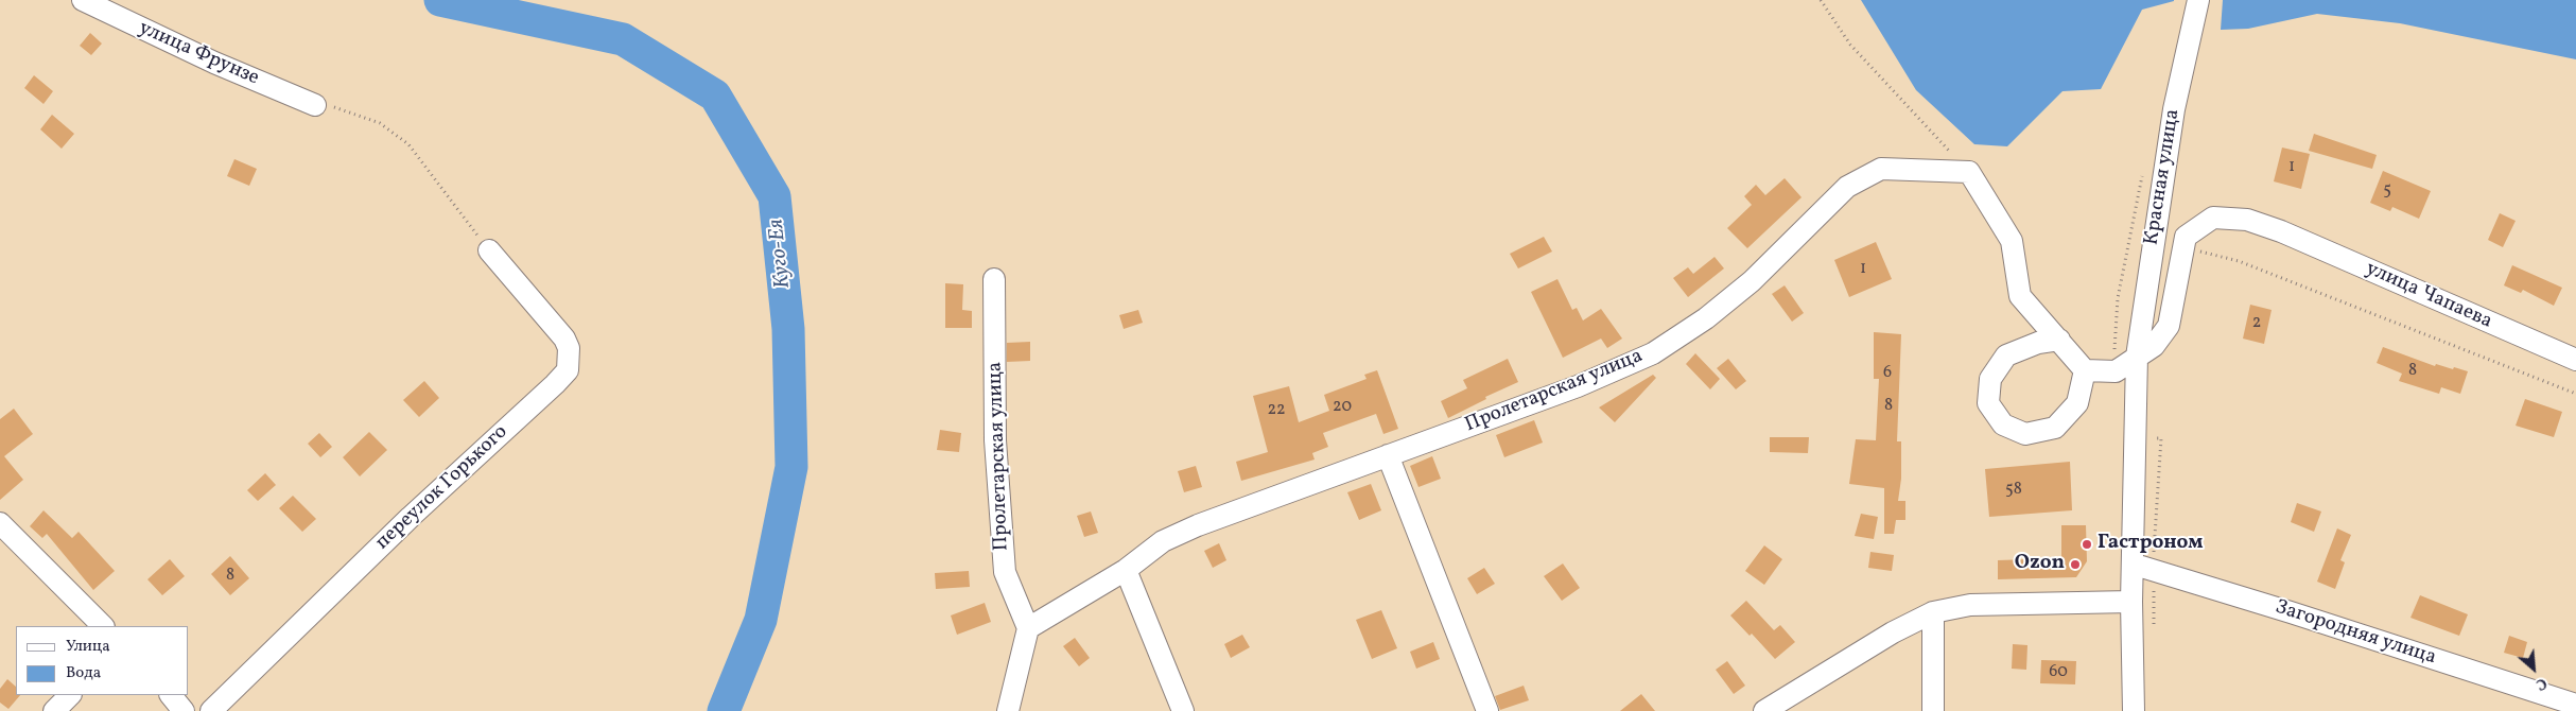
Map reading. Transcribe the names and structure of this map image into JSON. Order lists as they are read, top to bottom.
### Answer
{
  "streets": {
    "street": [
      "улица Фрунзе",
      "Красная улица",
      "улица Чапаева",
      "Пролетарская улица",
      "переулок Горького",
      "Загородняя улица"
    ]
  },
  "crossings": [
    ["Красная улица", "Загородняя улица"]
  ],
  "water": ["Куго-Ея"],
  "places": ["Гастроном", "Ozon"],
  "house_numbers": [
    "1",
    "5",
    "1",
    "2",
    "8",
    "6",
    "8",
    "20",
    "22",
    "58",
    "8",
    "60"
  ],
  "legend": ["Улица", "Вода"],
  "north": "bottom right"
}
